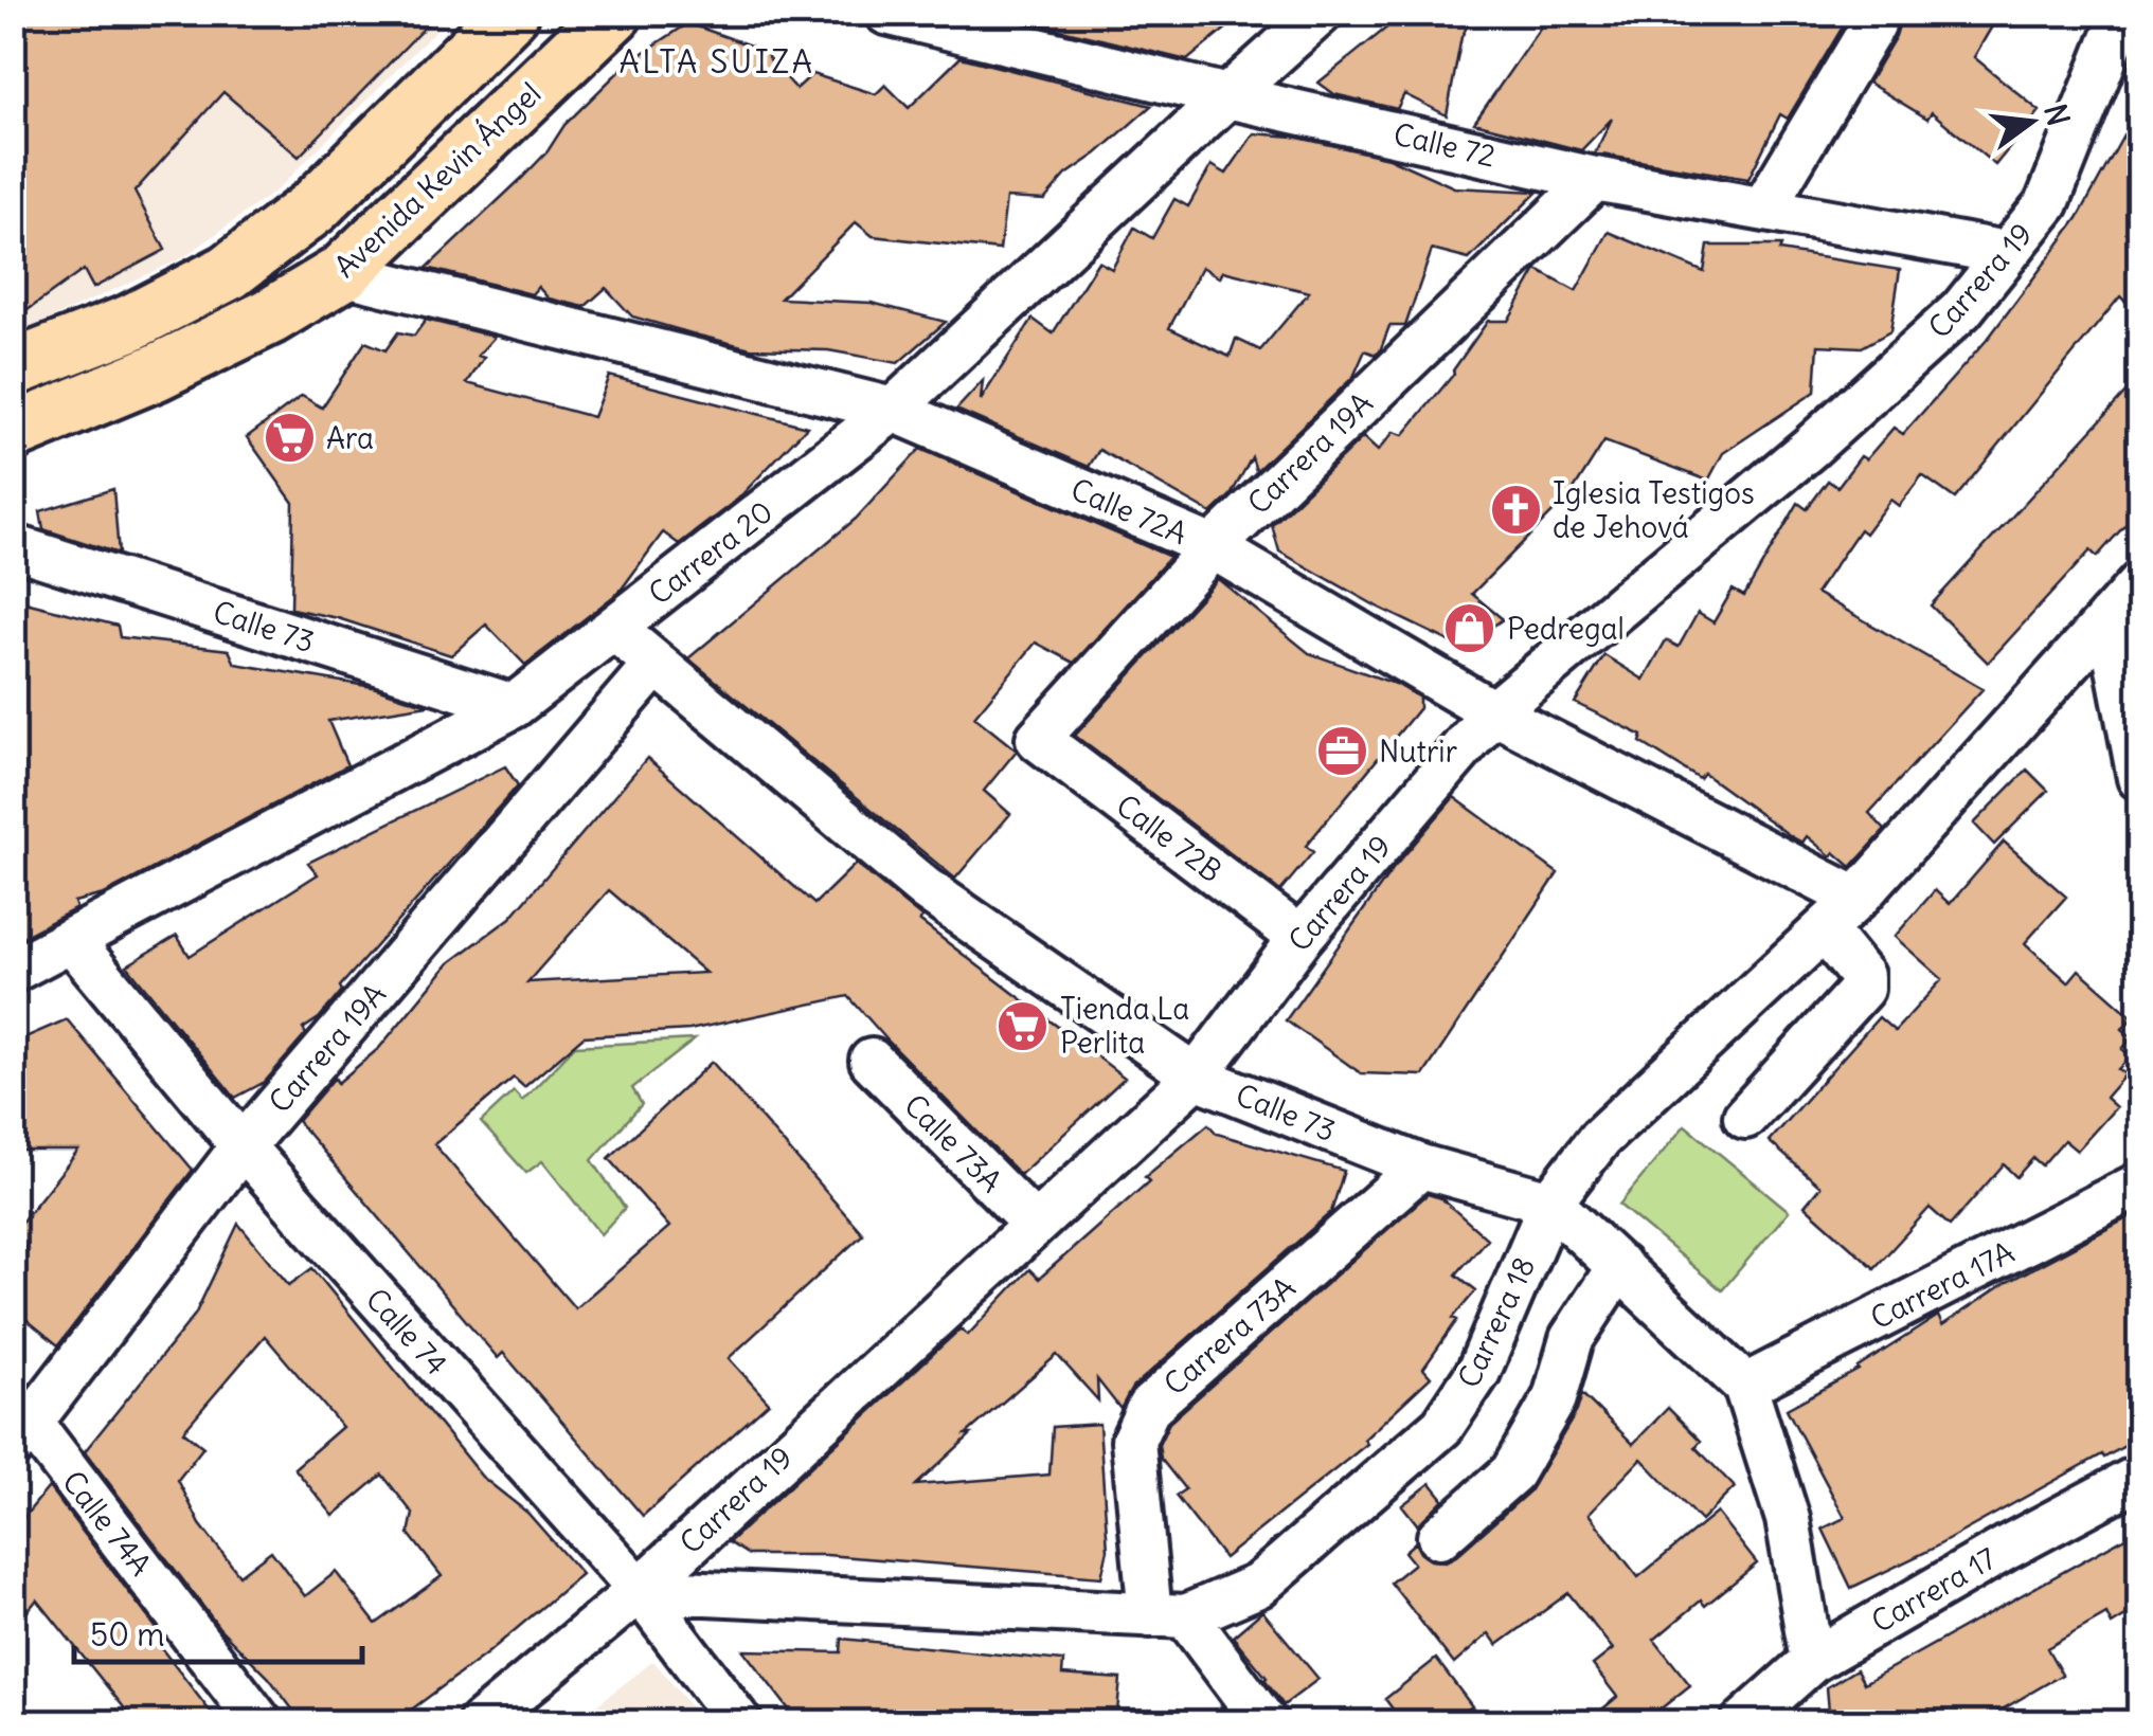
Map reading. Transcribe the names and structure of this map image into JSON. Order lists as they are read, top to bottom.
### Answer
{
  "streets": {
    "main road": ["Avenida Kevin Ángel"],
    "street": [
      "Calle 72",
      "Carrera 19",
      "Carrera 19A",
      "Calle 72A",
      "Carrera 20",
      "Calle 73",
      "Calle 72B",
      "Calle 73A",
      "Carrera 17A",
      "Carrera 18",
      "Calle 74",
      "Carrera 73A",
      "Calle 74A",
      "Carrera 17"
    ]
  },
  "crossings": [
    ["Calle 72", "Carrera 19"],
    ["Calle 72", "Carrera 19A"],
    ["Calle 72", "Carrera 20"],
    ["Avenida Kevin Ángel", "Calle 72A"],
    ["Carrera 19", "Calle 72A"],
    ["Carrera 19", "Calle 73"],
    ["Carrera 19", "Calle 72B"],
    ["Carrera 19", "Calle 73A"],
    ["Carrera 19", "Carrera 18"],
    ["Carrera 19", "Calle 74"],
    ["Carrera 19A", "Calle 72A"],
    ["Carrera 19A", "Calle 73"],
    ["Carrera 19A", "Calle 72B"],
    ["Carrera 19A", "Calle 74"],
    ["Carrera 19A", "Calle 74A"],
    ["Calle 72A", "Carrera 20"],
    ["Calle 72A", "Carrera 18"],
    ["Carrera 20", "Calle 73"],
    ["Carrera 20", "Calle 74"],
    ["Calle 73", "Carrera 17A"],
    ["Calle 73", "Carrera 18"],
    ["Calle 73", "Carrera 73A"],
    ["Calle 73", "Carrera 17"],
    ["Carrera 18", "Calle 74"],
    ["Carrera 18", "Carrera 73A"]
  ],
  "districts": ["ALTA SUIZA"],
  "places": {
    "supermarket": ["Ara", "Tienda La Perlita"],
    "church": ["Iglesia Testigos de Jehová"],
    "shop": ["Pedregal"],
    "office": ["Nutrir"]
  },
  "scale_bar": "50 m",
  "north": "right"
}
